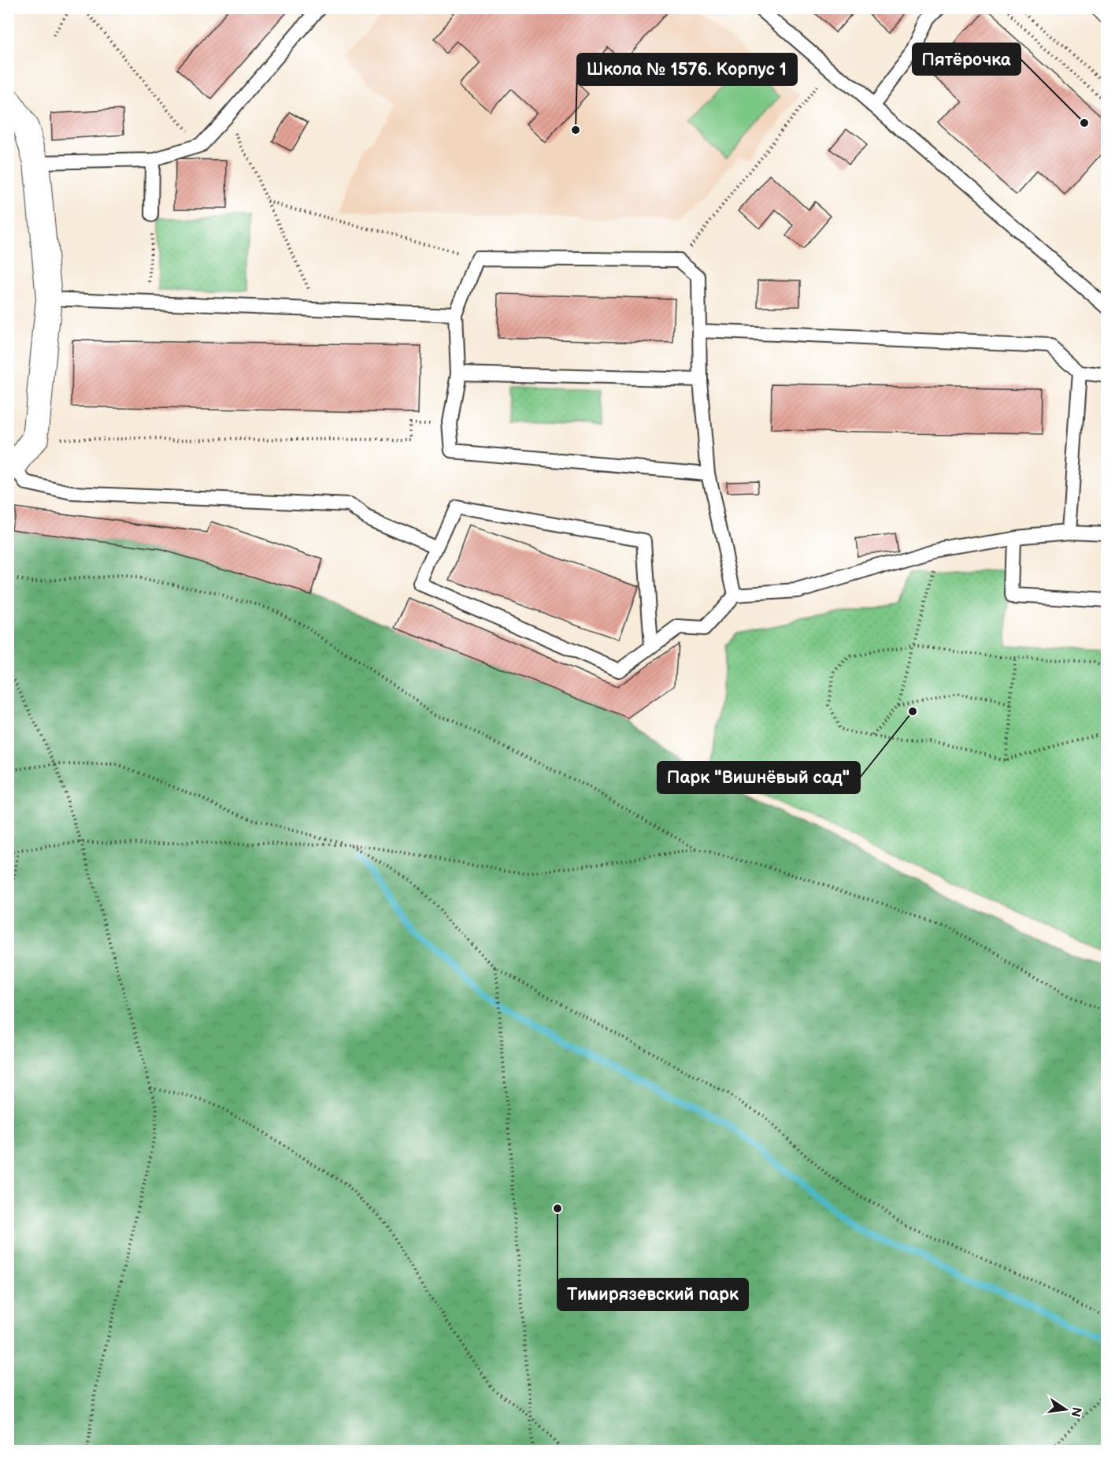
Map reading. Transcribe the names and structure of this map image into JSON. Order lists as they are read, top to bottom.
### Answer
{
  "places": [
    "Пятёрочка",
    "Школа № 1576. Корпус 1",
    "Парк \"Вишнёвый сад\"",
    "Тимирязевский парк"
  ],
  "north": "right"
}
